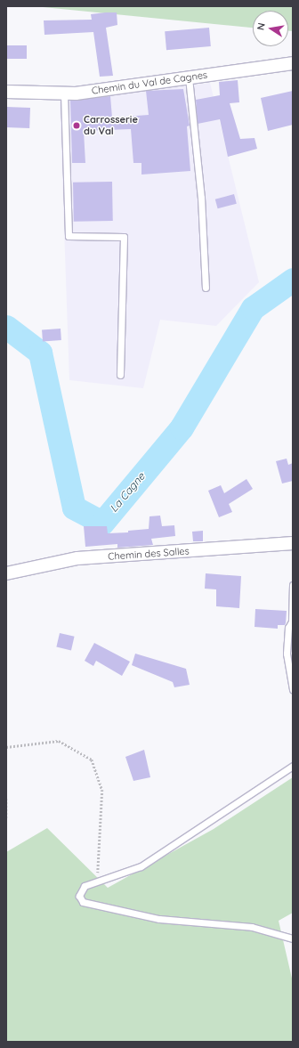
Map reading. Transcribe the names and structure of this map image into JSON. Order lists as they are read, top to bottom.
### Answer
{
  "streets": {
    "street": ["Chemin du Val de Cagnes", "Chemin des Salles"]
  },
  "water": ["La Cagne"],
  "places": ["Carrosserie du Val"],
  "north": "left"
}
